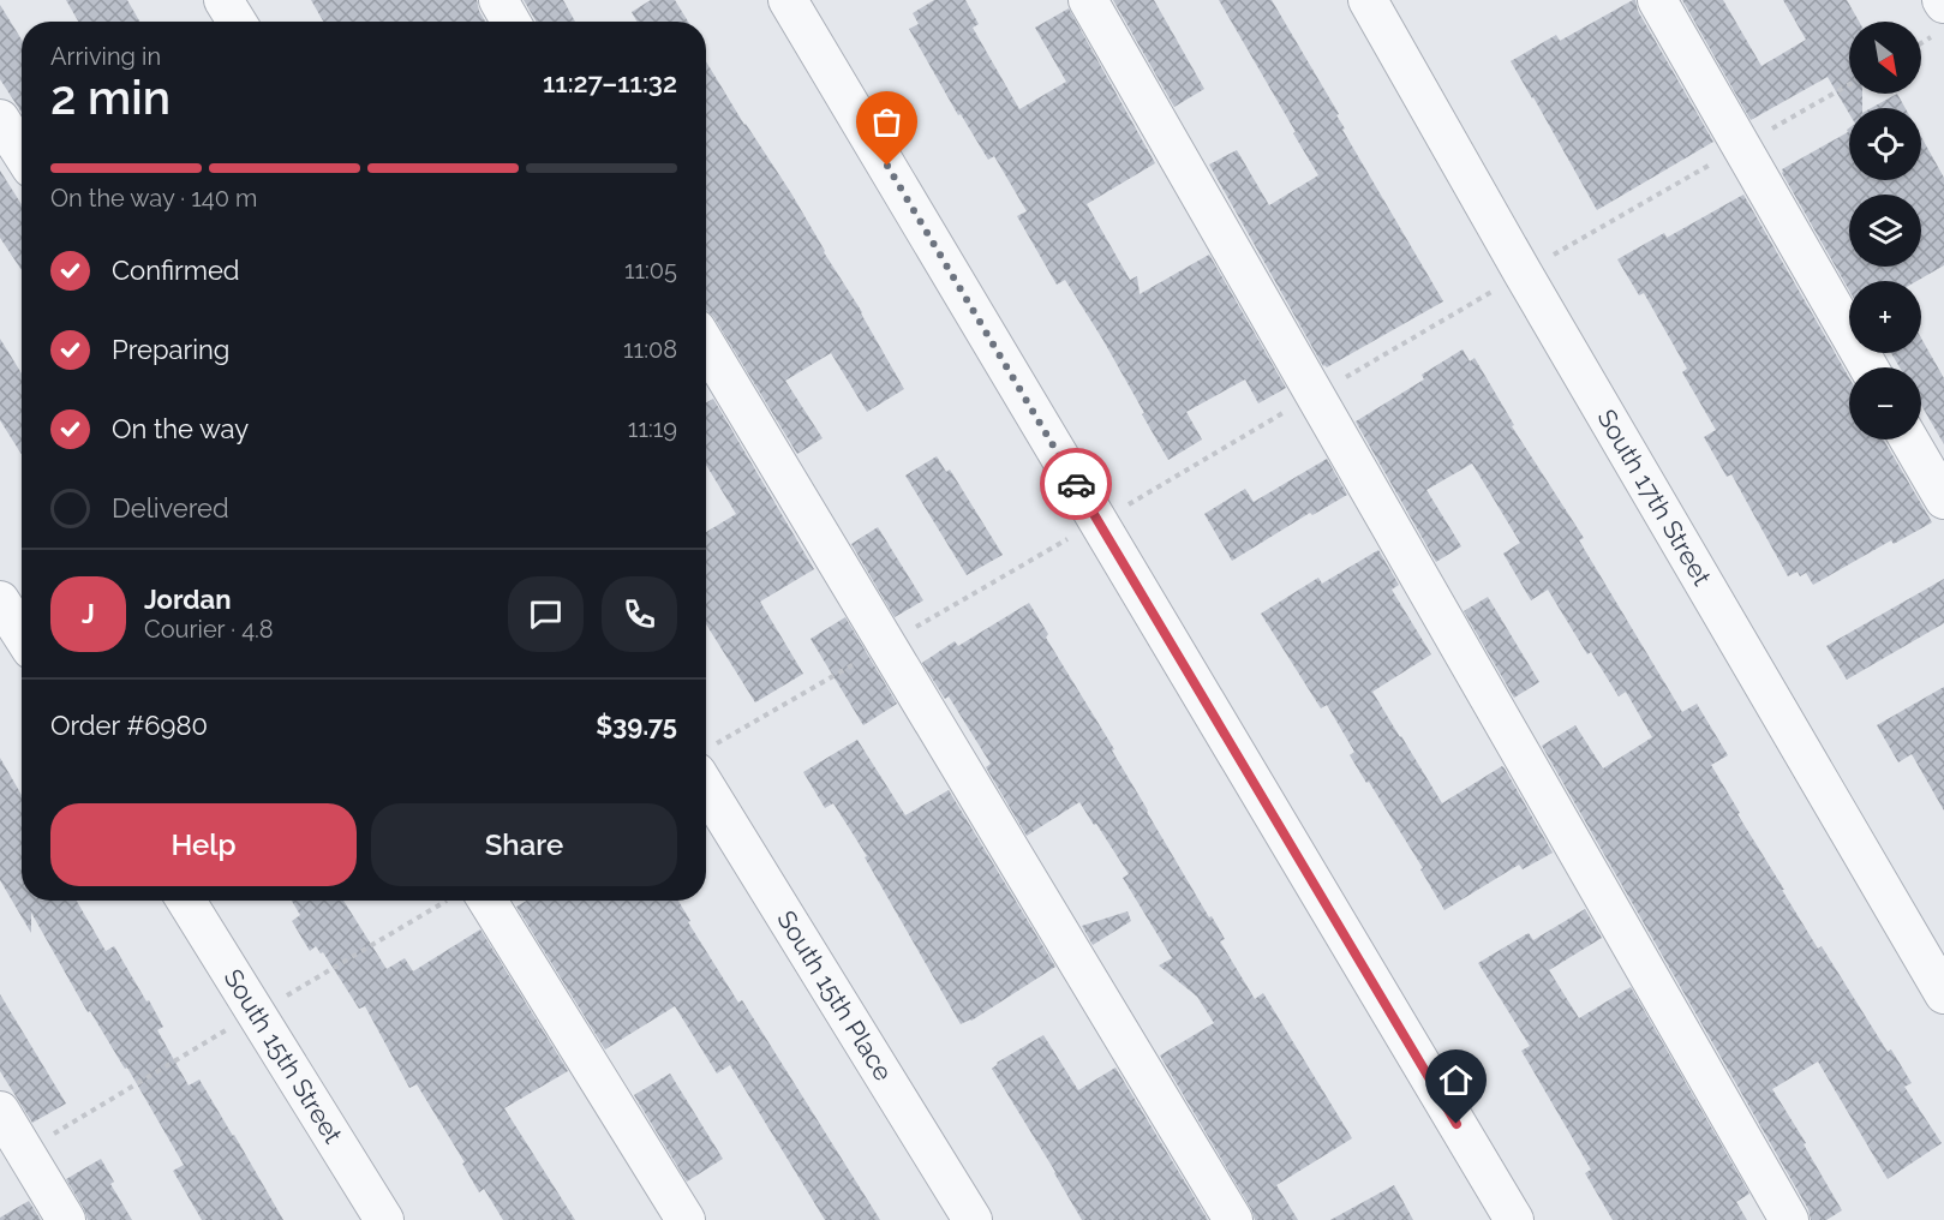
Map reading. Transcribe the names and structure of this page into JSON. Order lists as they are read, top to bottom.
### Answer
{
  "streets": {
    "street": ["South 17th Street", "South 15th Place", "South 15th Street"]
  },
  "north": "bottom right",
  "page": {
    "map_buttons": ["+", "−"],
    "heading": ["2 min", "Arriving in", "11:27–11:32"],
    "panel": [
      "Jordan",
      "Courier · 4.8",
      "Order #6980",
      "$39.75"
    ],
    "bar": "On the way · 140 m",
    "list": [
      ["Confirmed", "11:05"],
      ["Preparing", "11:08"],
      ["On the way", "11:19"],
      "Delivered"
    ],
    "round": "J",
    "buttons": ["Help", "Share"]
  }
}
